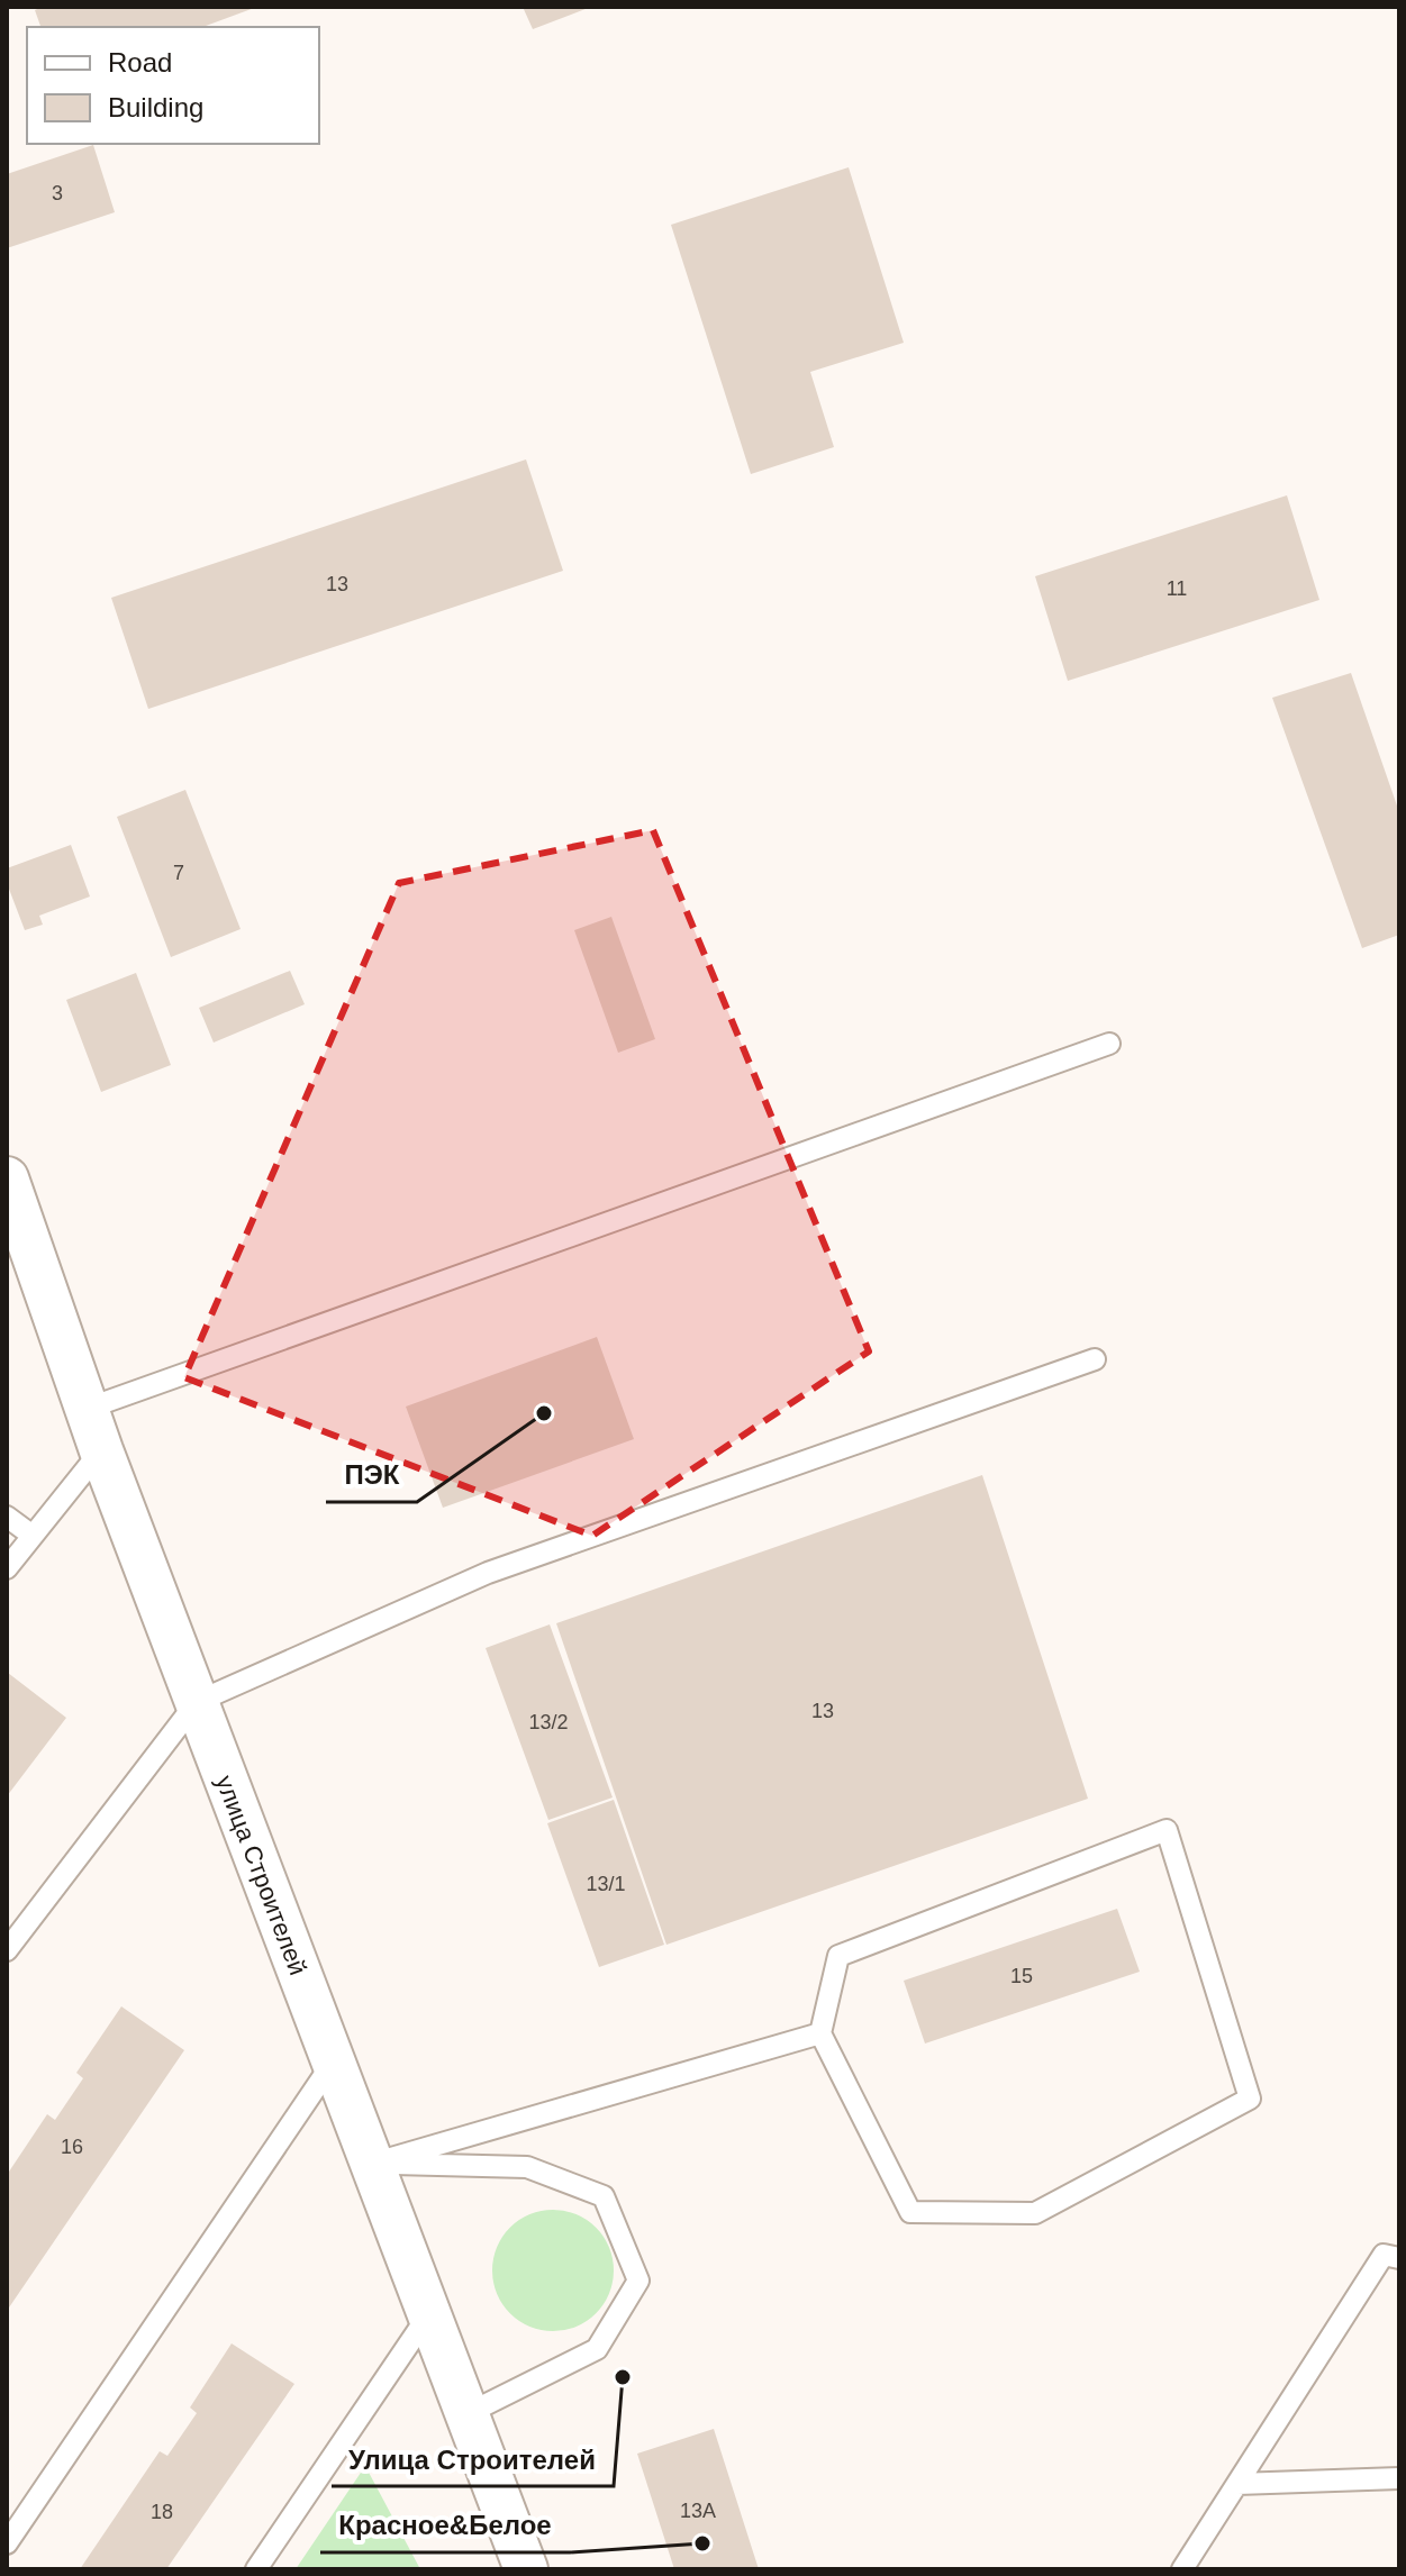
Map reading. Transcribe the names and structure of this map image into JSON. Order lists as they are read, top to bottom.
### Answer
{
  "streets": {
    "street": ["улица Строителей"]
  },
  "places": ["ПЭК", "Улица Строителей", "Красное&Белое"],
  "house_numbers": [
    "3",
    "13",
    "11",
    "7",
    "13",
    "13/2",
    "13/1",
    "15",
    "16",
    "13А",
    "18"
  ],
  "legend": ["Road", "Building"]
}
